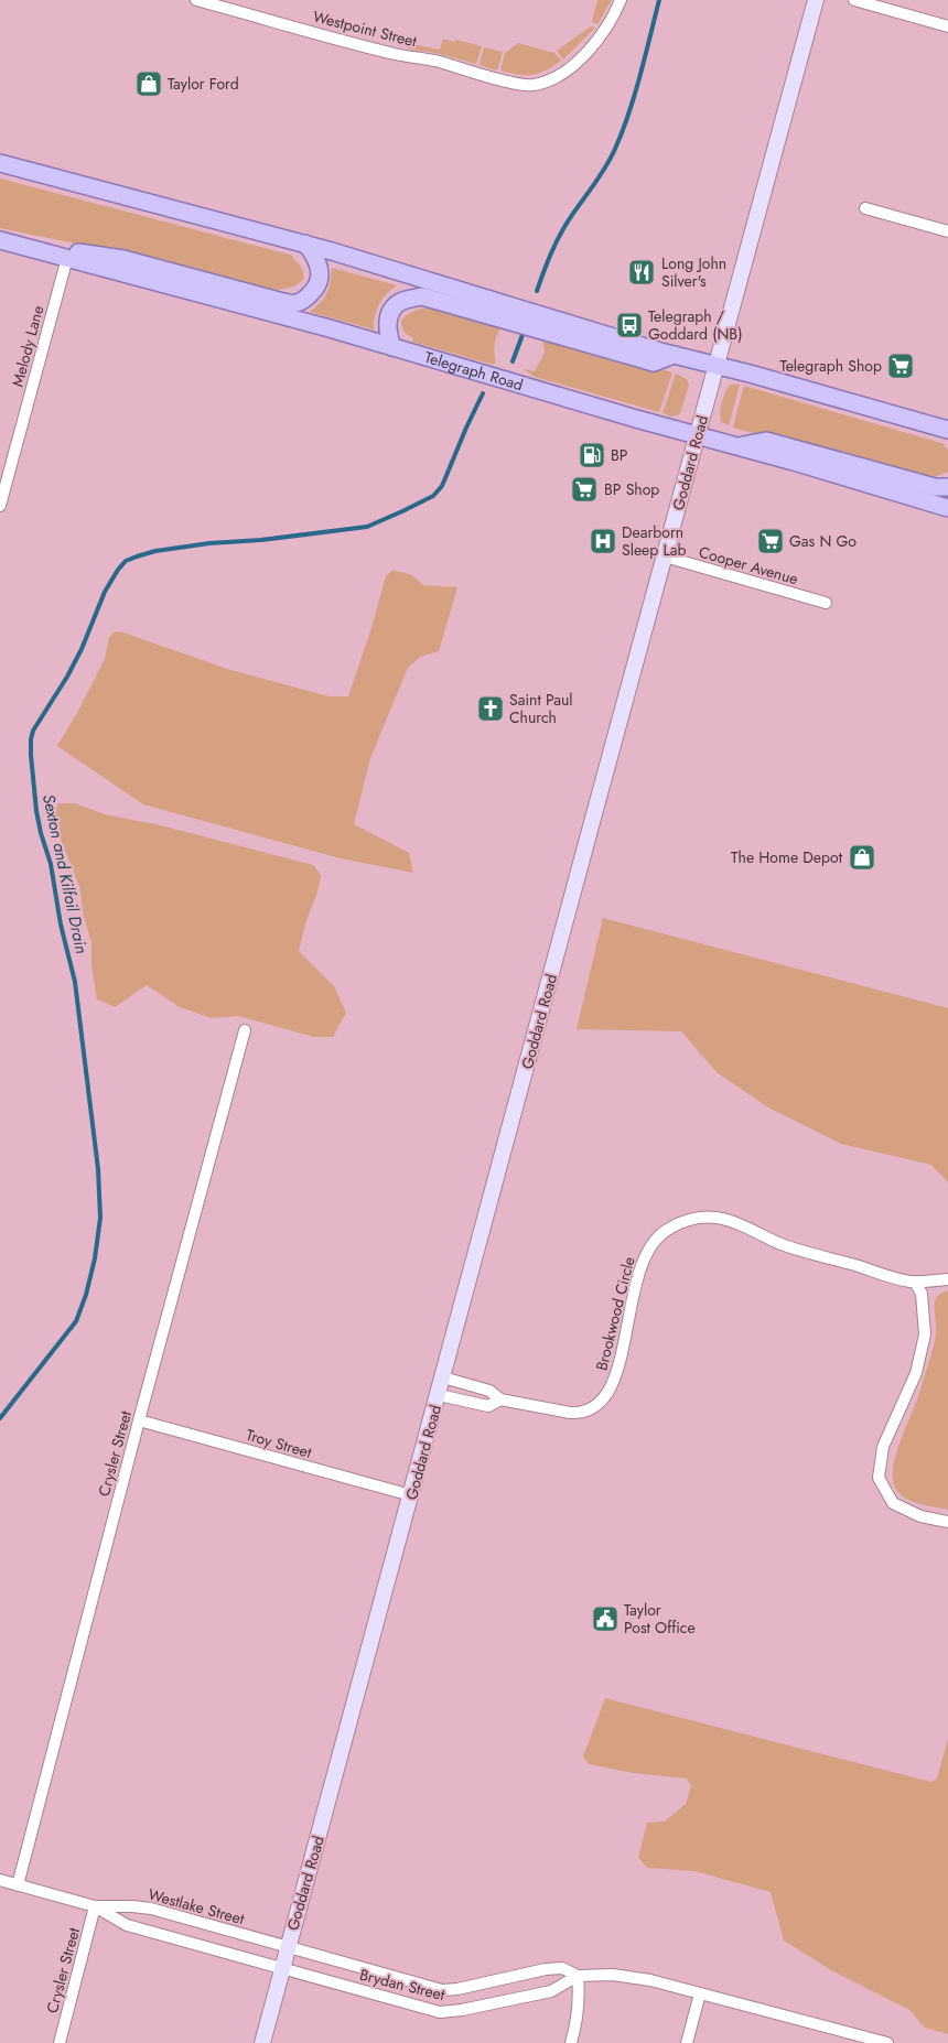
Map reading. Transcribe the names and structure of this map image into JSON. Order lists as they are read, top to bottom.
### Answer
{
  "streets": {
    "main road": ["Telegraph Road", "Goddard Road"],
    "street": [
      "Westpoint Street",
      "Melody Lane",
      "Cooper Avenue",
      "Brookwood Circle",
      "Troy Street",
      "Crysler Street",
      "Westlake Street",
      "Brydan Street"
    ]
  },
  "crossings": [
    ["Melody Lane", "Telegraph Road"],
    ["Telegraph Road", "Goddard Road"],
    ["Goddard Road", "Cooper Avenue"],
    ["Goddard Road", "Brookwood Circle"],
    ["Goddard Road", "Troy Street"],
    ["Goddard Road", "Westlake Street"],
    ["Goddard Road", "Brydan Street"],
    ["Troy Street", "Crysler Street"],
    ["Crysler Street", "Westlake Street"],
    ["Westlake Street", "Brydan Street"]
  ],
  "water": ["Sexton and Kilfoil Drain"],
  "places": {
    "shop": ["Taylor Ford", "The Home Depot"],
    "restaurant": ["Long John Silver's"],
    "bus stop": ["Telegraph / Goddard (NB)"],
    "supermarket": ["Telegraph Shop", "BP Shop", "Gas N Go"],
    "fuel station": ["BP"],
    "hospital": ["Dearborn Sleep Lab"],
    "church": ["Saint Paul Church"],
    "public building": ["Taylor Post Office"]
  }
}
